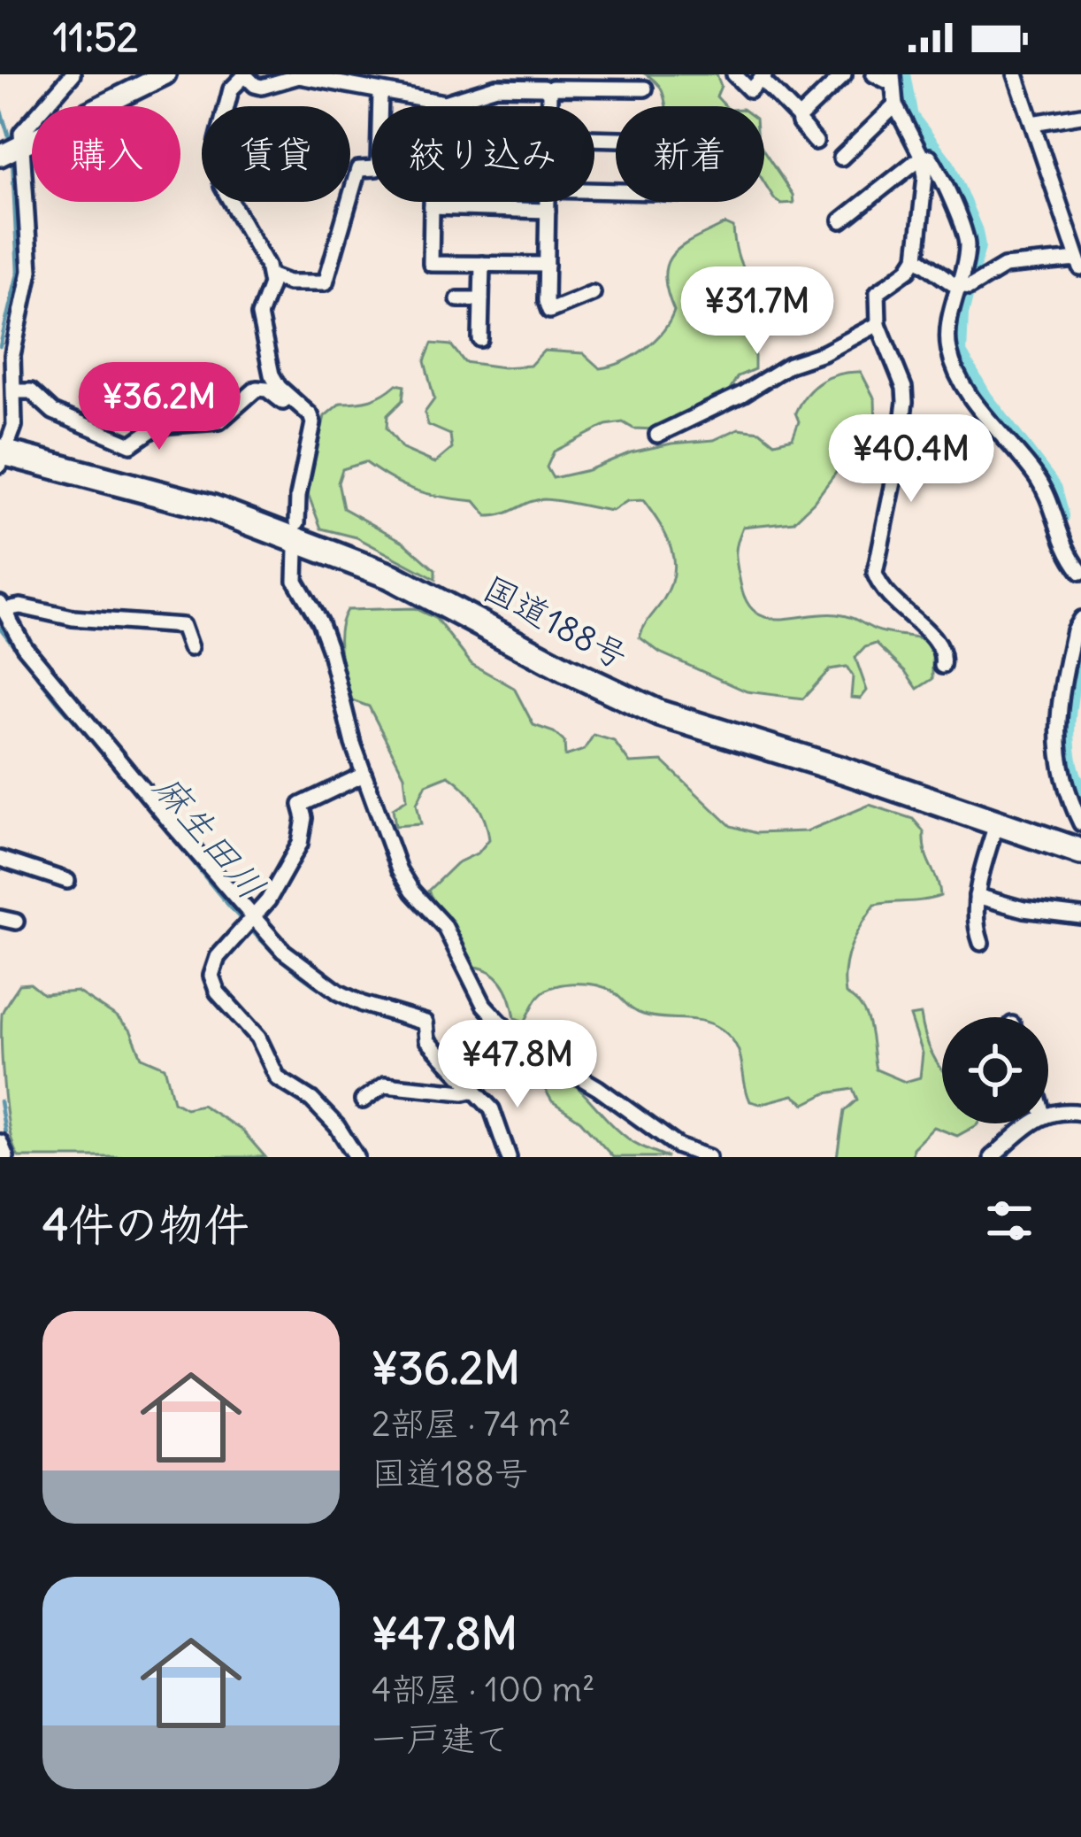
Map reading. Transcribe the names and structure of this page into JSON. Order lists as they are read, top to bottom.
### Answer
{
  "streets": {
    "highway": ["国道188号"]
  },
  "water": ["麻生田川"],
  "page": {
    "status": "11:52",
    "chip": [
      "購入",
      "賃貸",
      "絞り込み",
      "新着"
    ],
    "price": [
      "¥31.7M",
      "¥36.2M",
      "¥40.4M",
      "¥47.8M"
    ],
    "heading": "4件の物件",
    "list": [
      {
        "name": "¥36.2M",
        "note": "2部屋 · 74 m² · 国道188号"
      },
      {
        "name": "¥47.8M",
        "note": "4部屋 · 100 m² · 一戸建て"
      }
    ]
  }
}
